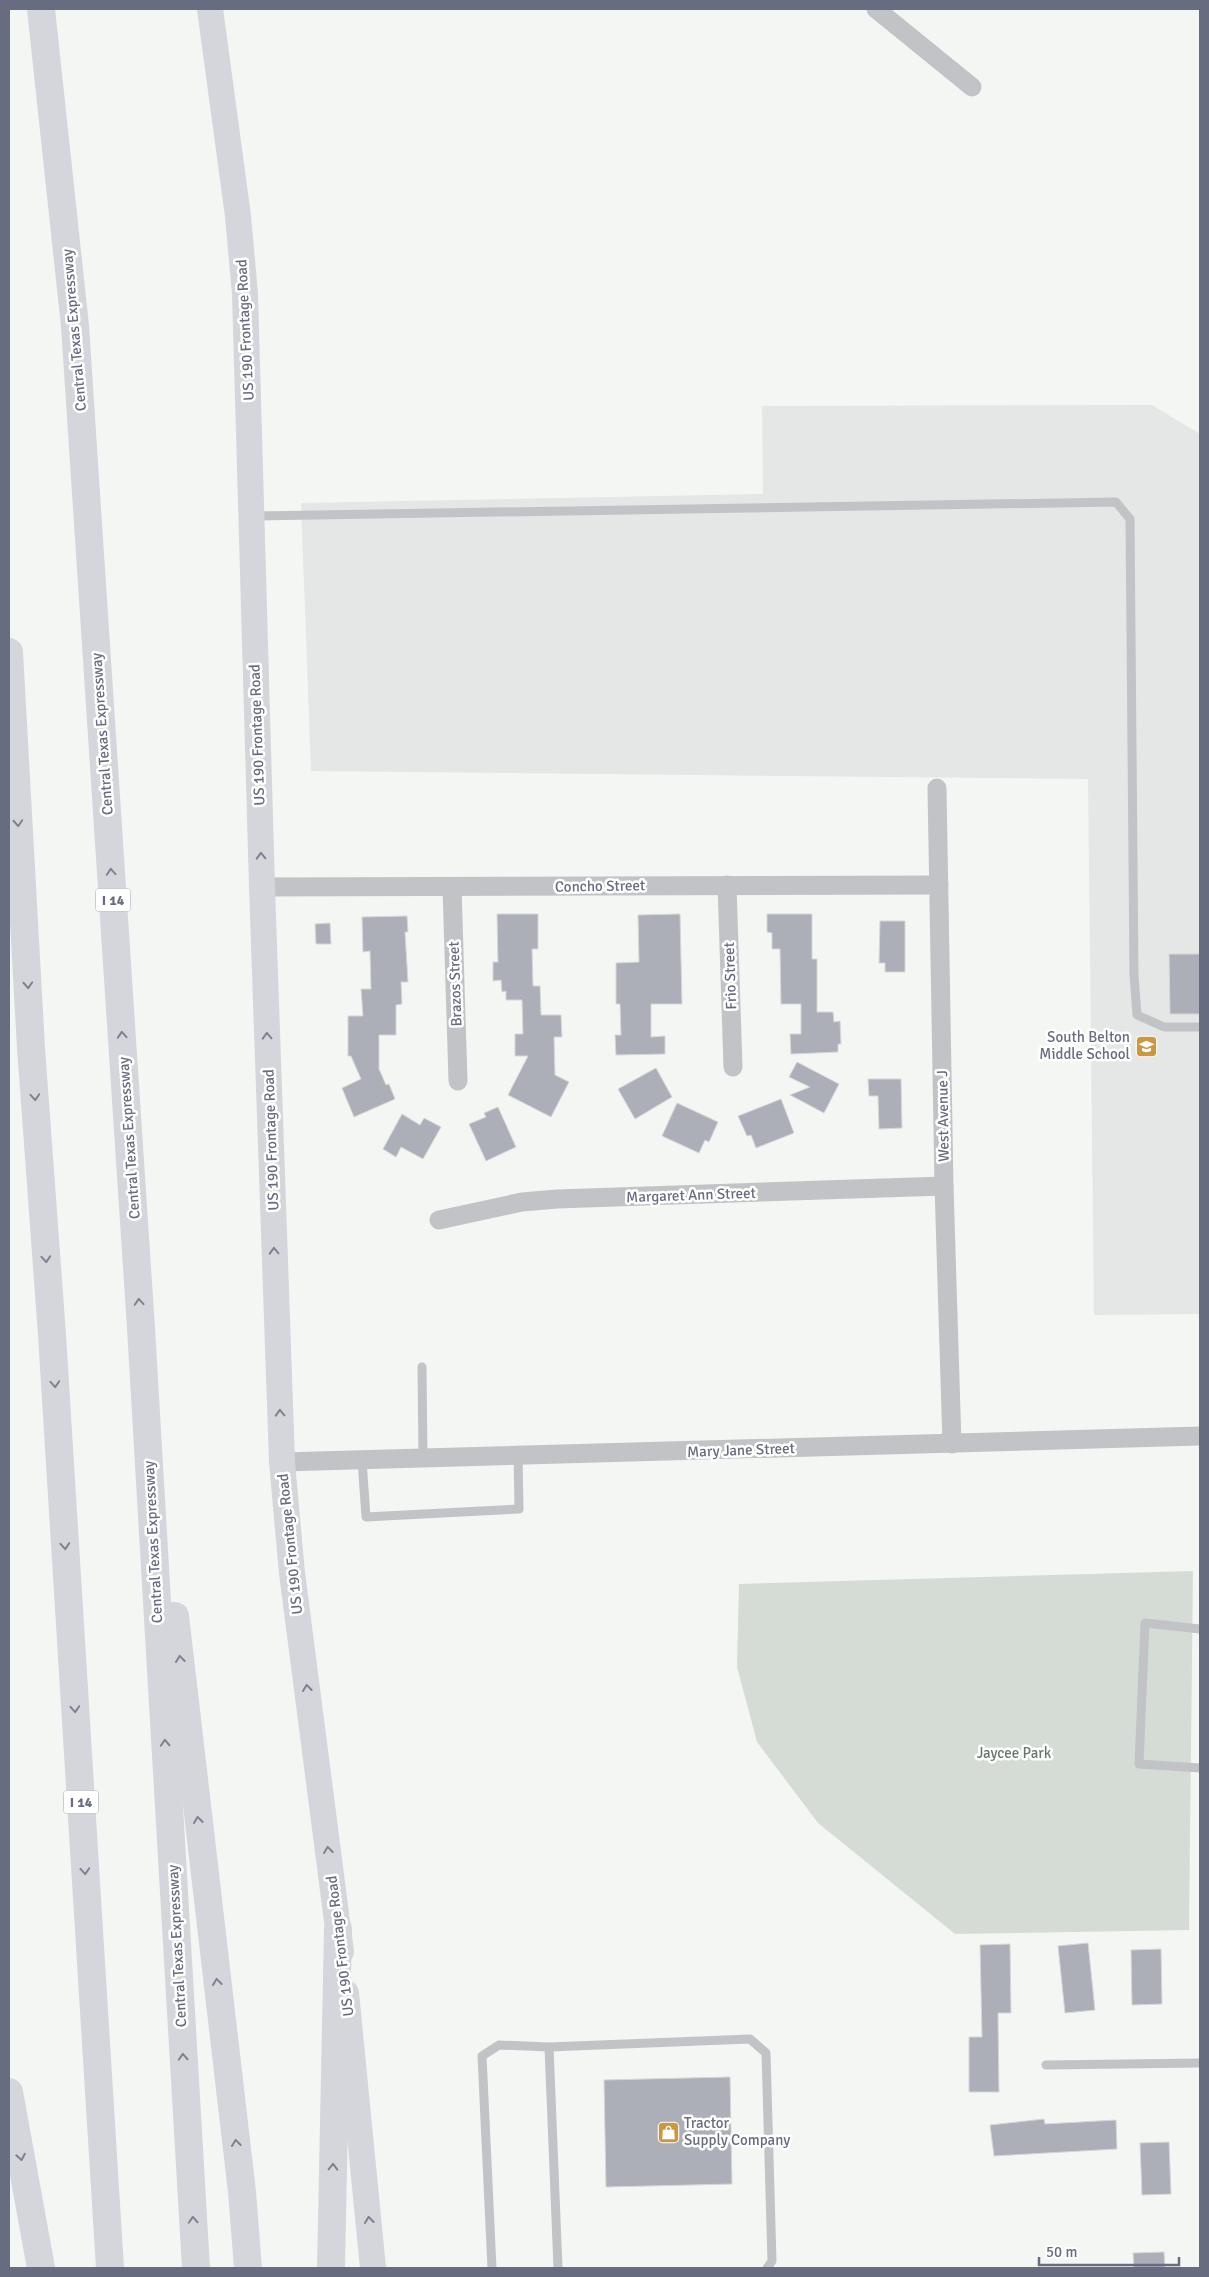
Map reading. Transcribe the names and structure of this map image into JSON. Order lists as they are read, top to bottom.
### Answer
{
  "streets": {
    "highway": ["Central Texas Expressway", "I 14"],
    "main road": ["US 190 Frontage Road"],
    "street": [
      "Concho Street",
      "Frio Street",
      "Brazos Street",
      "West Avenue J",
      "Margaret Ann Street",
      "Mary Jane Street"
    ]
  },
  "crossings": [
    ["US 190 Frontage Road", "Concho Street"],
    ["US 190 Frontage Road", "Mary Jane Street"],
    ["Concho Street", "Frio Street"],
    ["Concho Street", "Brazos Street"],
    ["Concho Street", "West Avenue J"],
    ["West Avenue J", "Margaret Ann Street"],
    ["West Avenue J", "Mary Jane Street"]
  ],
  "one_way": ["US 190 Frontage Road"],
  "parks": ["Jaycee Park"],
  "places": {
    "school or university": ["South Belton Middle School"],
    "shop": ["Tractor Supply Company"]
  },
  "scale_bar": "50 m"
}
